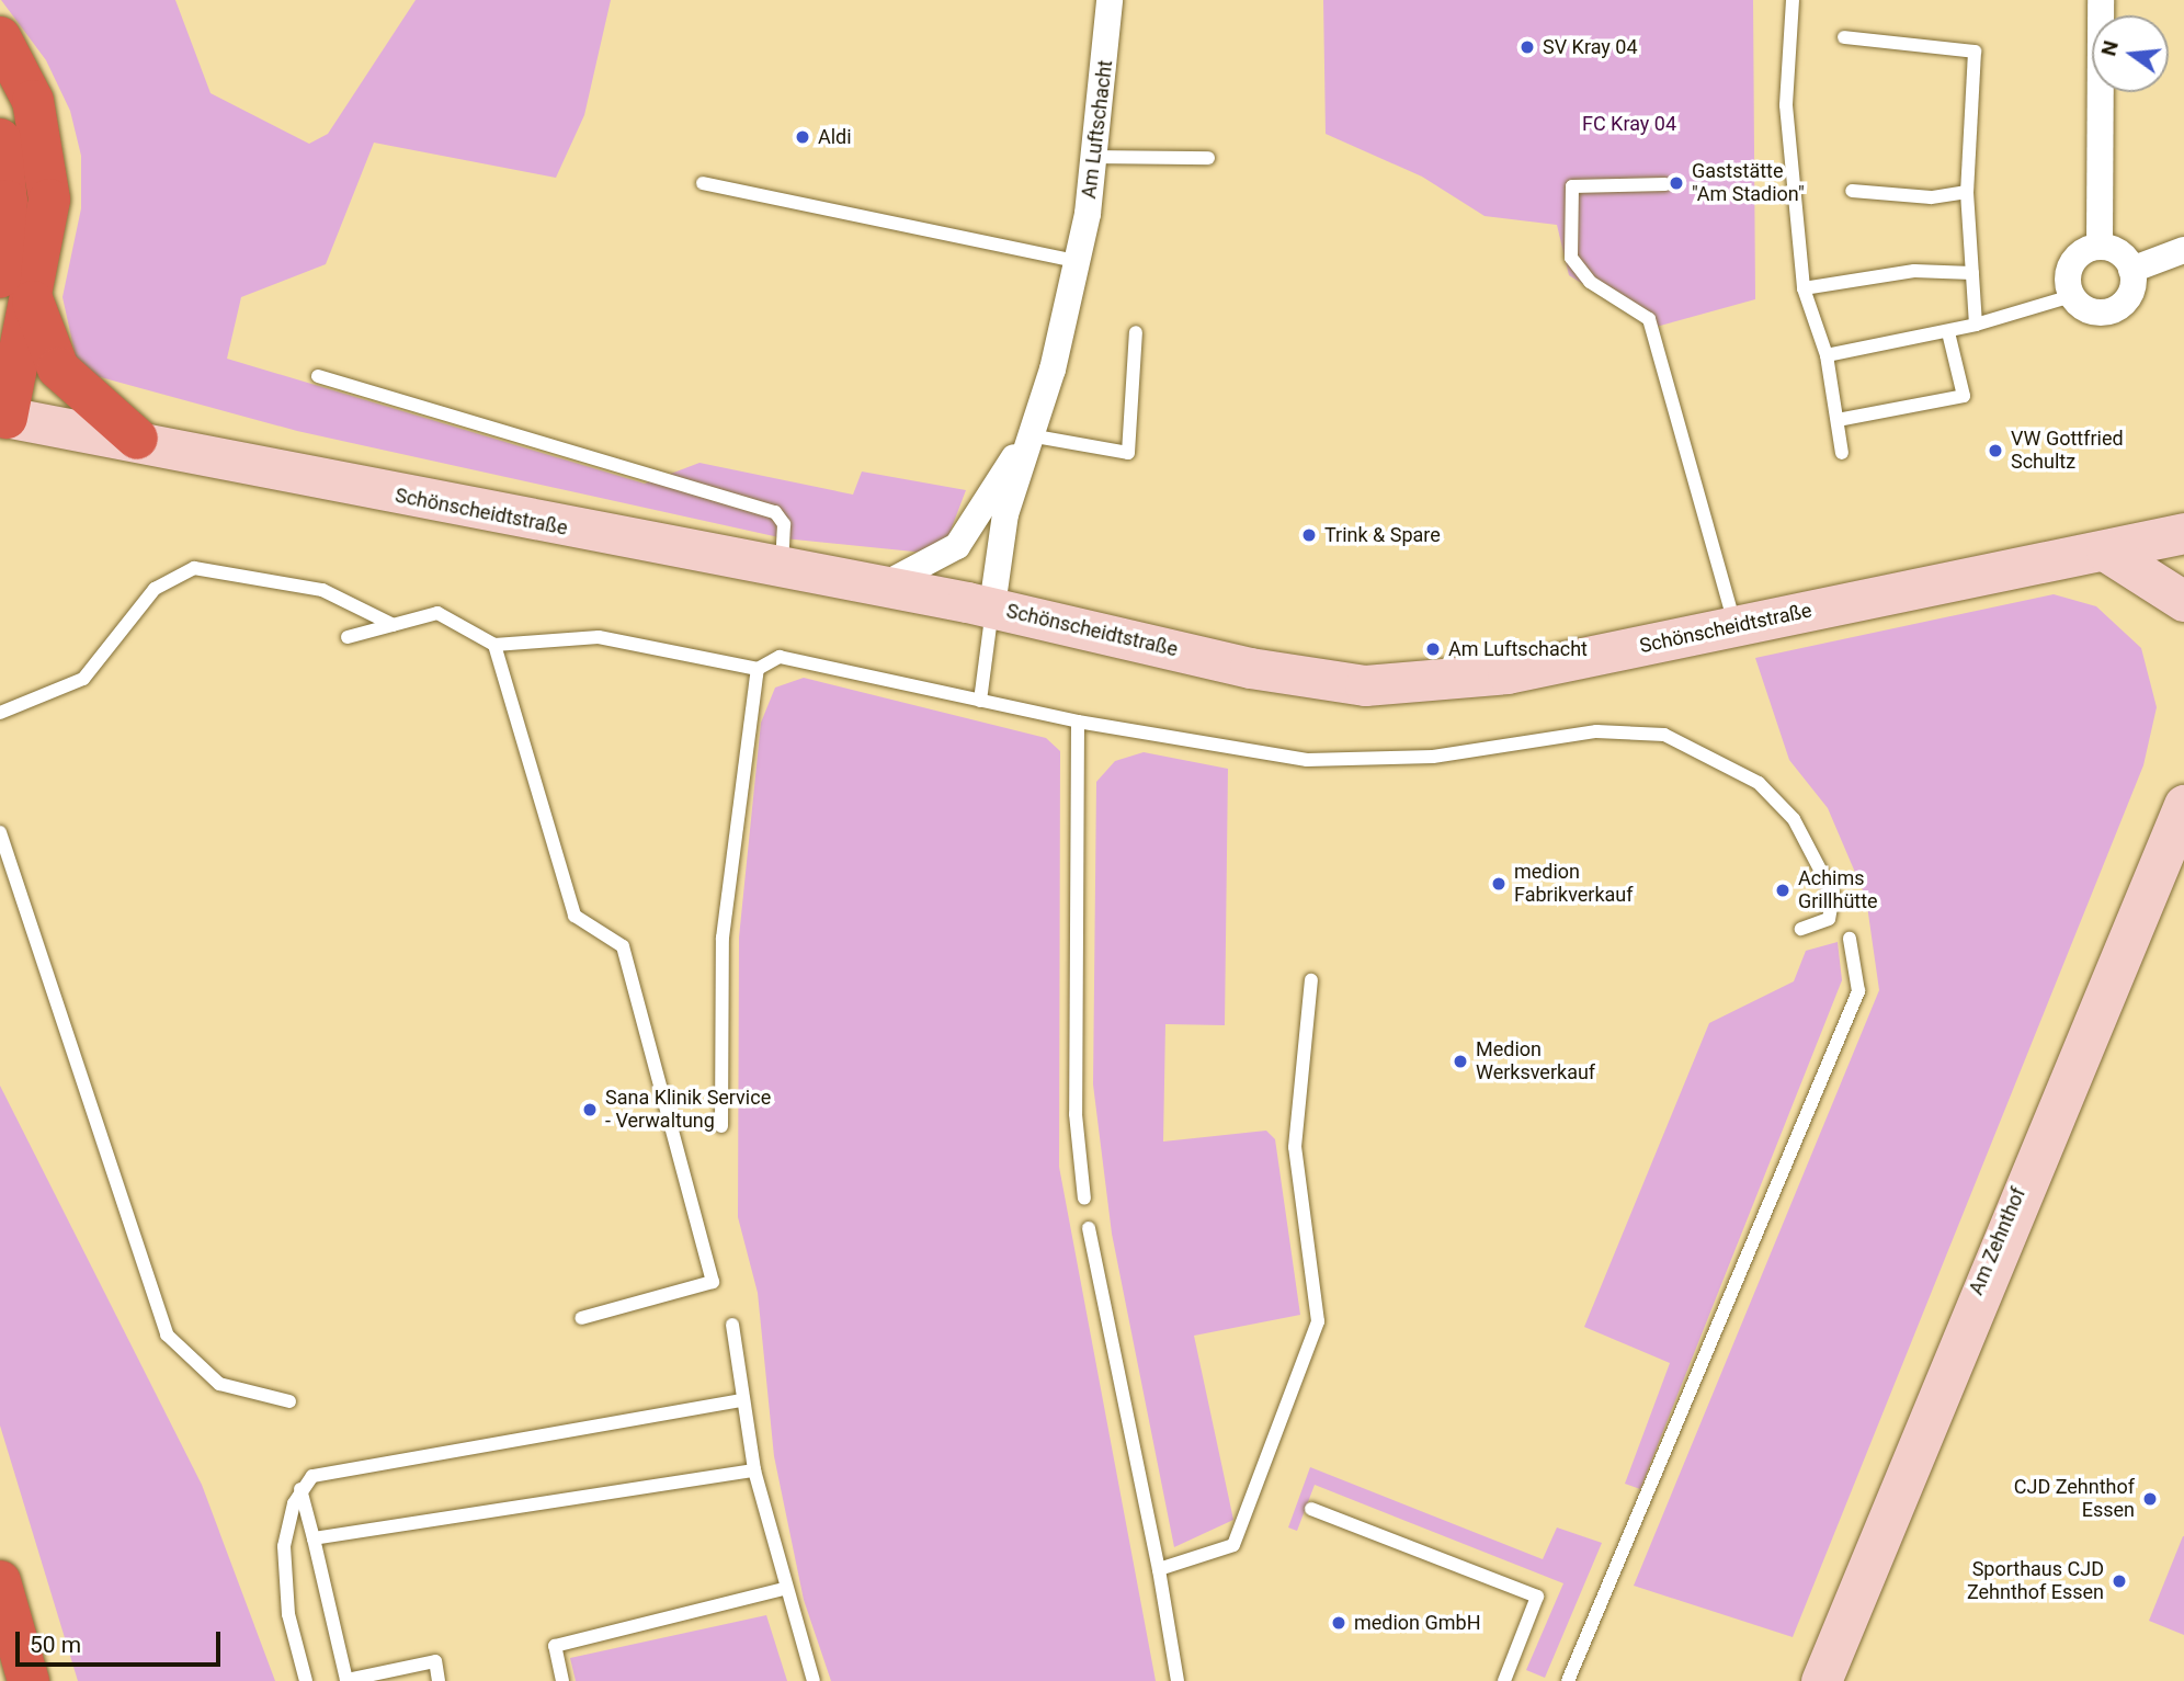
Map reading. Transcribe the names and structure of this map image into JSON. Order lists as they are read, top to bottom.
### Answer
{
  "streets": {
    "street": ["Am Luftschacht", "Schönscheidtstraße", "Am Zehnthof"]
  },
  "crossings": [
    ["Am Luftschacht", "Schönscheidtstraße"]
  ],
  "parks": ["FC Kray 04"],
  "places": [
    "SV Kray 04",
    "Aldi",
    "Gaststätte \"Am Stadion\"",
    "VW Gottfried Schultz",
    "Trink & Spare",
    "Am Luftschacht",
    "medion Fabrikverkauf",
    "Achims Grillhütte",
    "Medion Werksverkauf",
    "Sana Klinik Service - Verwaltung",
    "CJD Zehnthof Essen",
    "Sporthaus CJD Zehnthof Essen",
    "medion GmbH"
  ],
  "scale_bar": "50 m",
  "north": "left"
}
